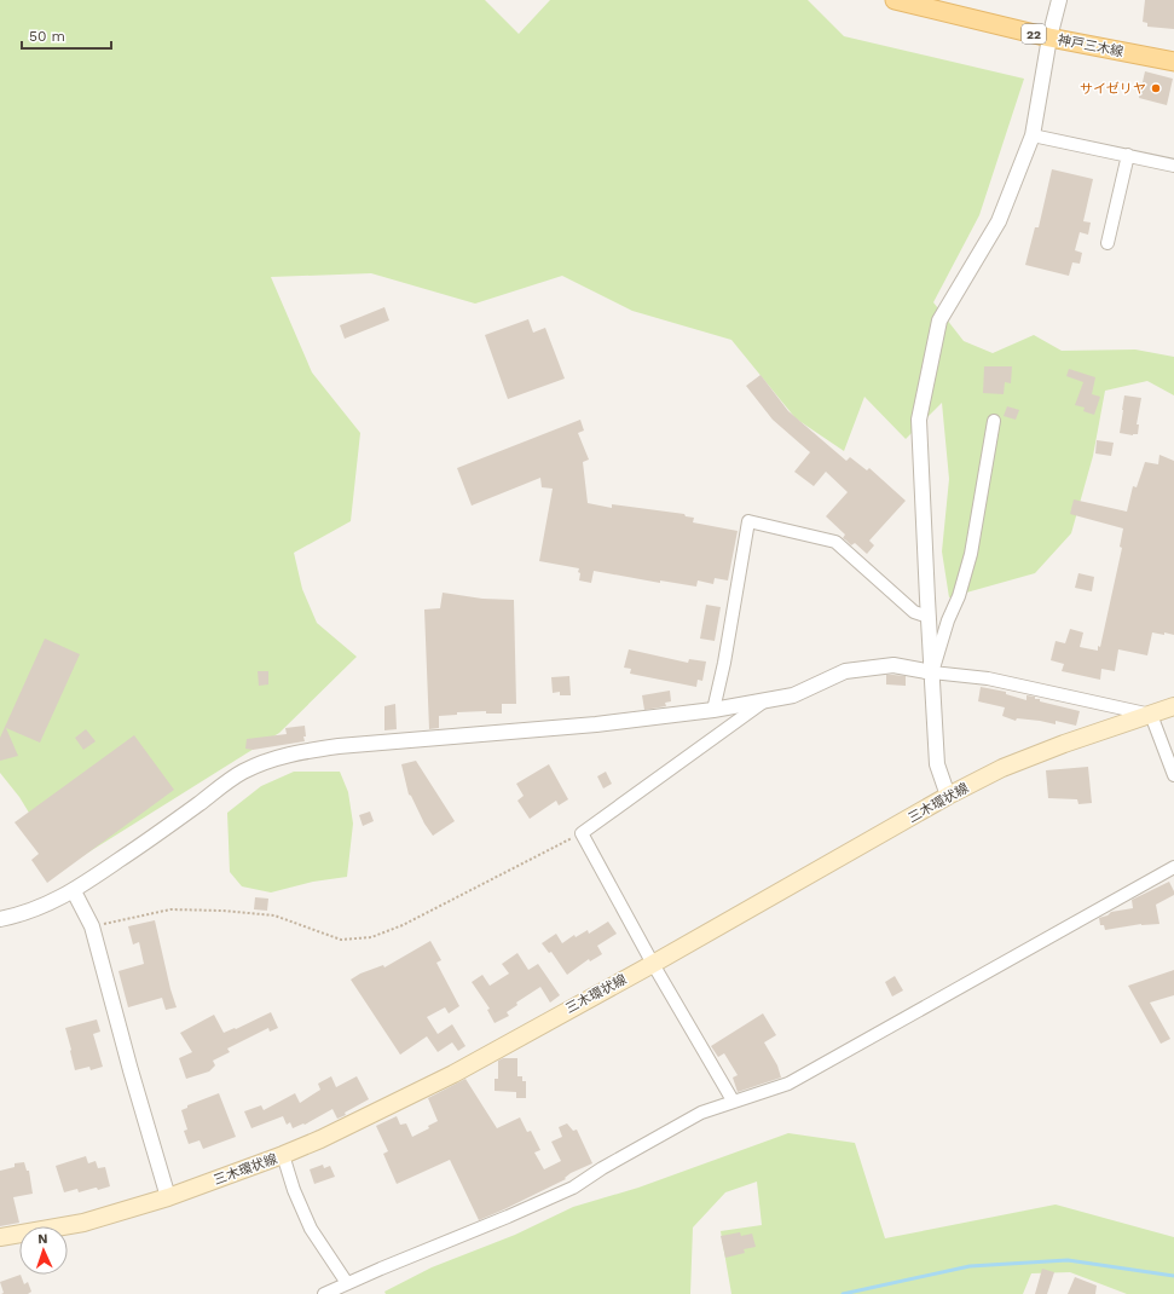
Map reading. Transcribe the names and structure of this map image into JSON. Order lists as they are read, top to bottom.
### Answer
{
  "streets": {
    "main road": ["22", "神戸三木線", "三木環状線"]
  },
  "places": ["サイゼリヤ"],
  "scale_bar": "50 m",
  "north": "top"
}
